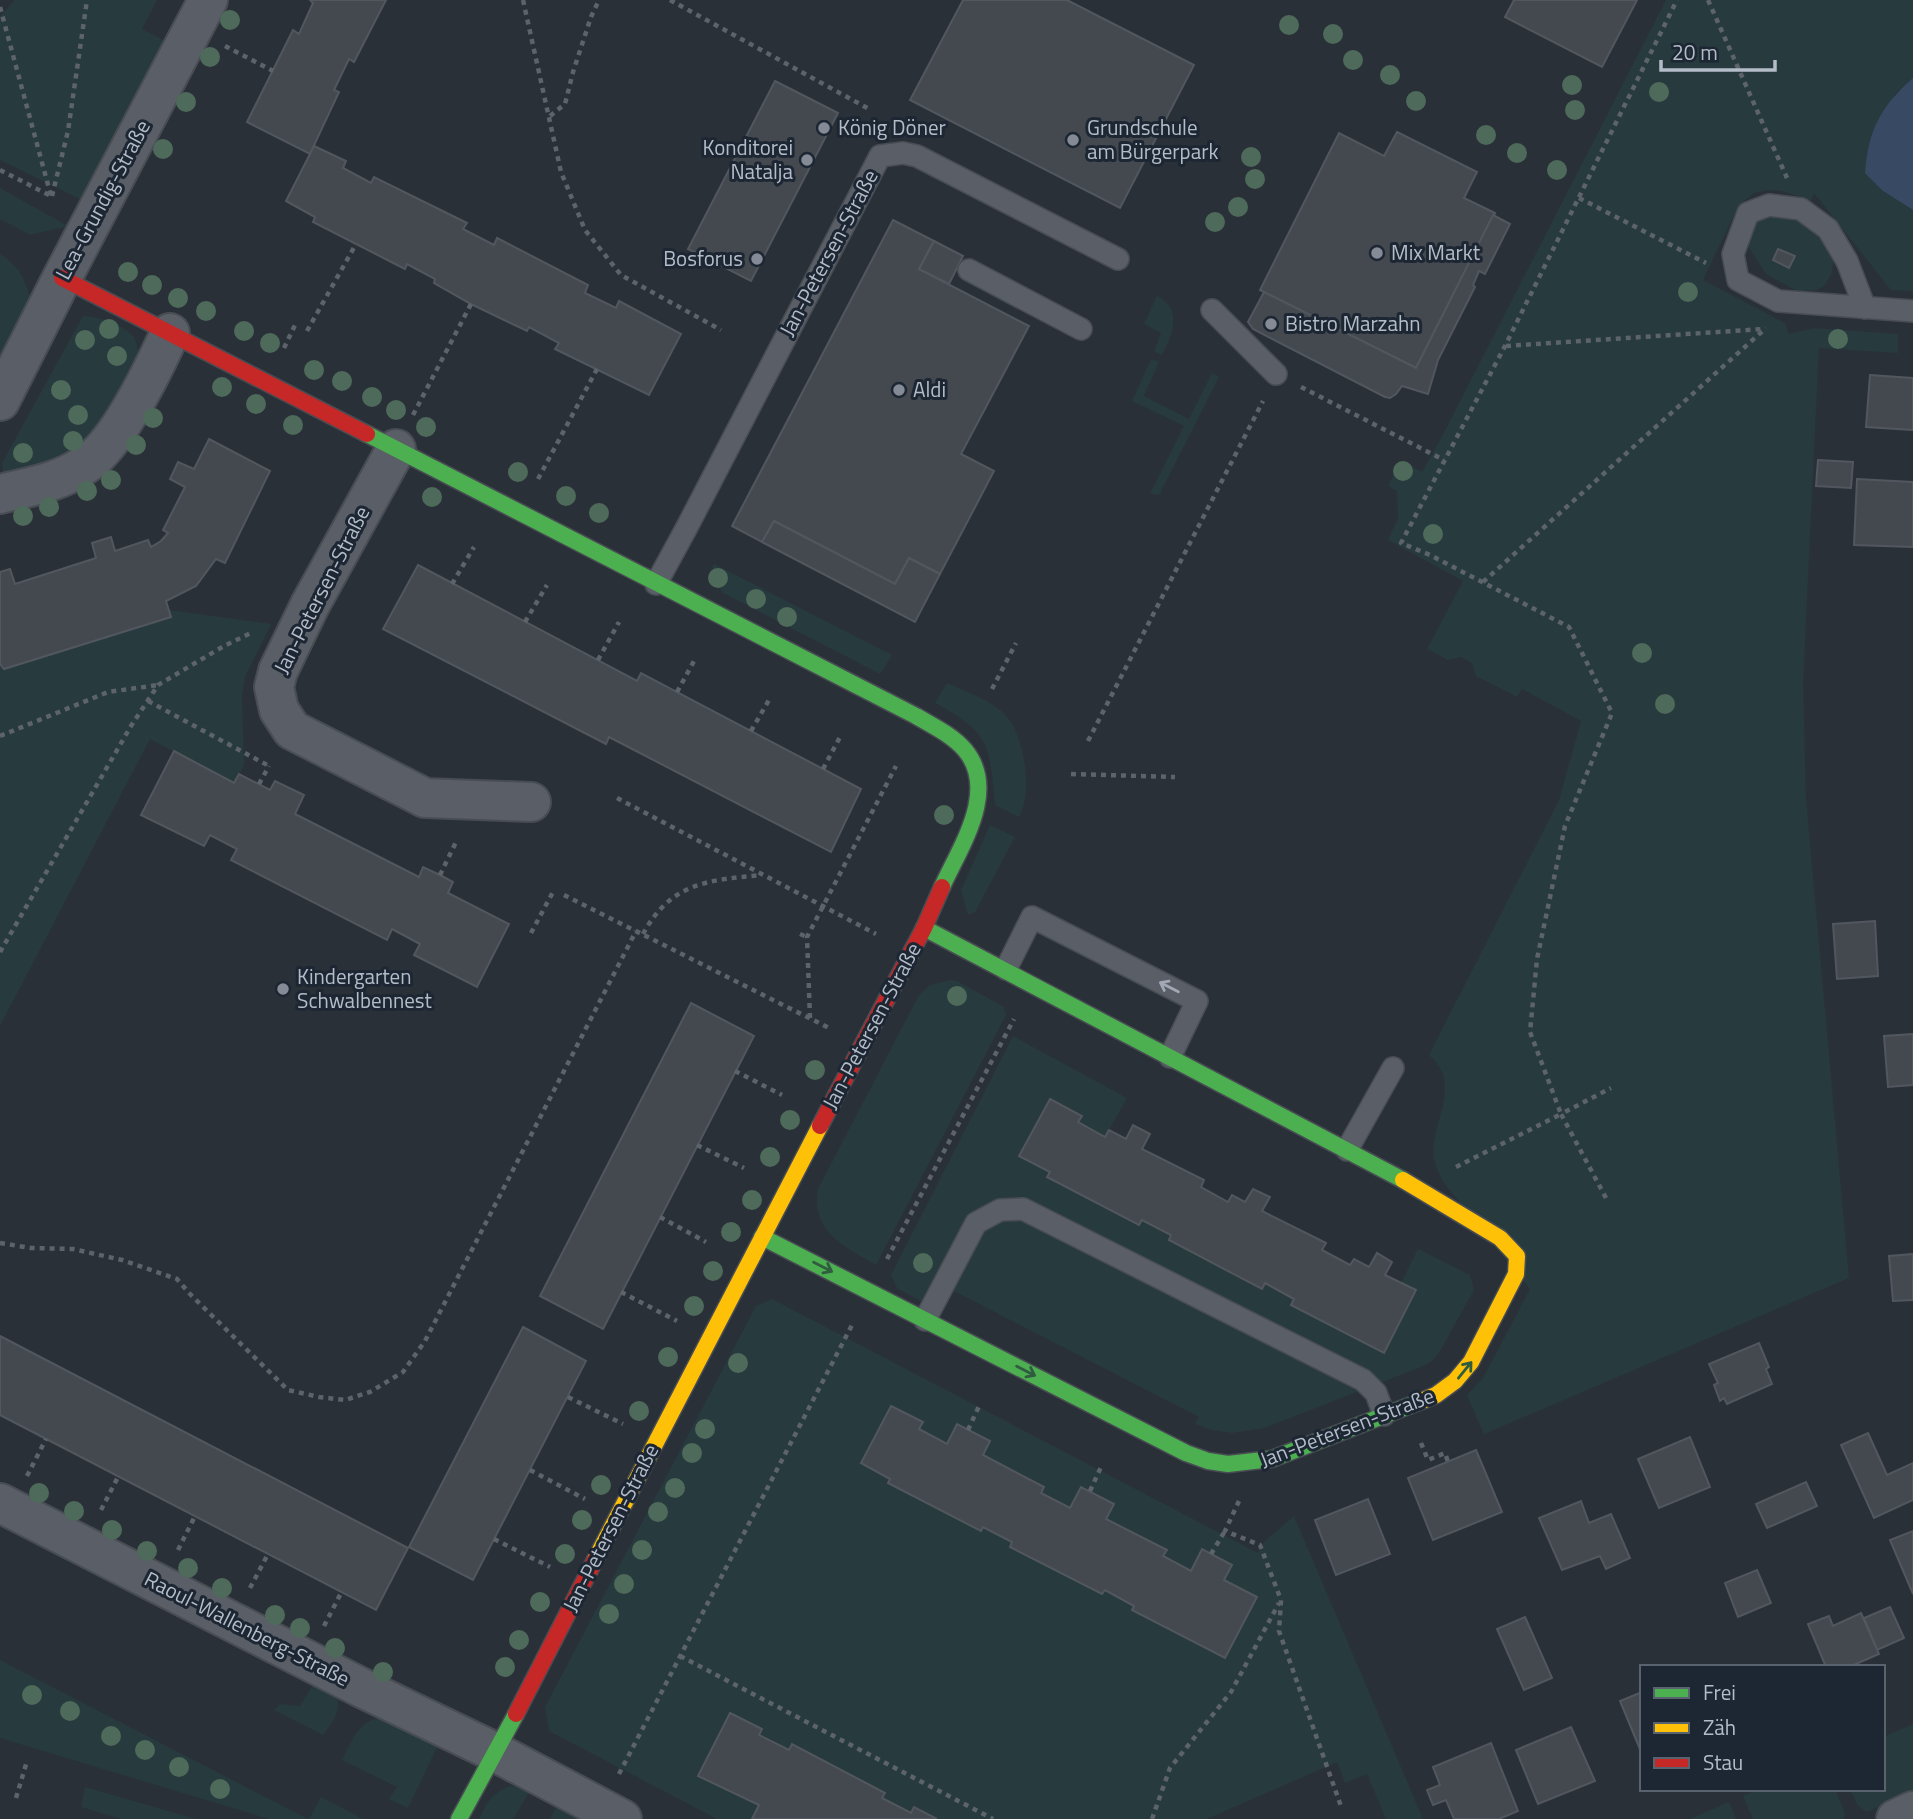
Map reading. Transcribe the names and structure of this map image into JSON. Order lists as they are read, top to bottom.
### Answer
{
  "streets": {
    "street": ["Lea-Grundig-Straße", "Jan-Petersen-Straße", "Raoul-Wallenberg-Straße"]
  },
  "crossings": [
    ["Lea-Grundig-Straße", "Jan-Petersen-Straße"],
    ["Jan-Petersen-Straße", "Raoul-Wallenberg-Straße"]
  ],
  "places": [
    "König Döner",
    "Grundschule am Bürgerpark",
    "Konditorei Natalja",
    "Mix Markt",
    "Bosforus",
    "Bistro Marzahn",
    "Aldi",
    "Kindergarten Schwalbennest"
  ],
  "legend": ["Frei", "Zäh", "Stau"],
  "scale_bar": "20 m"
}
